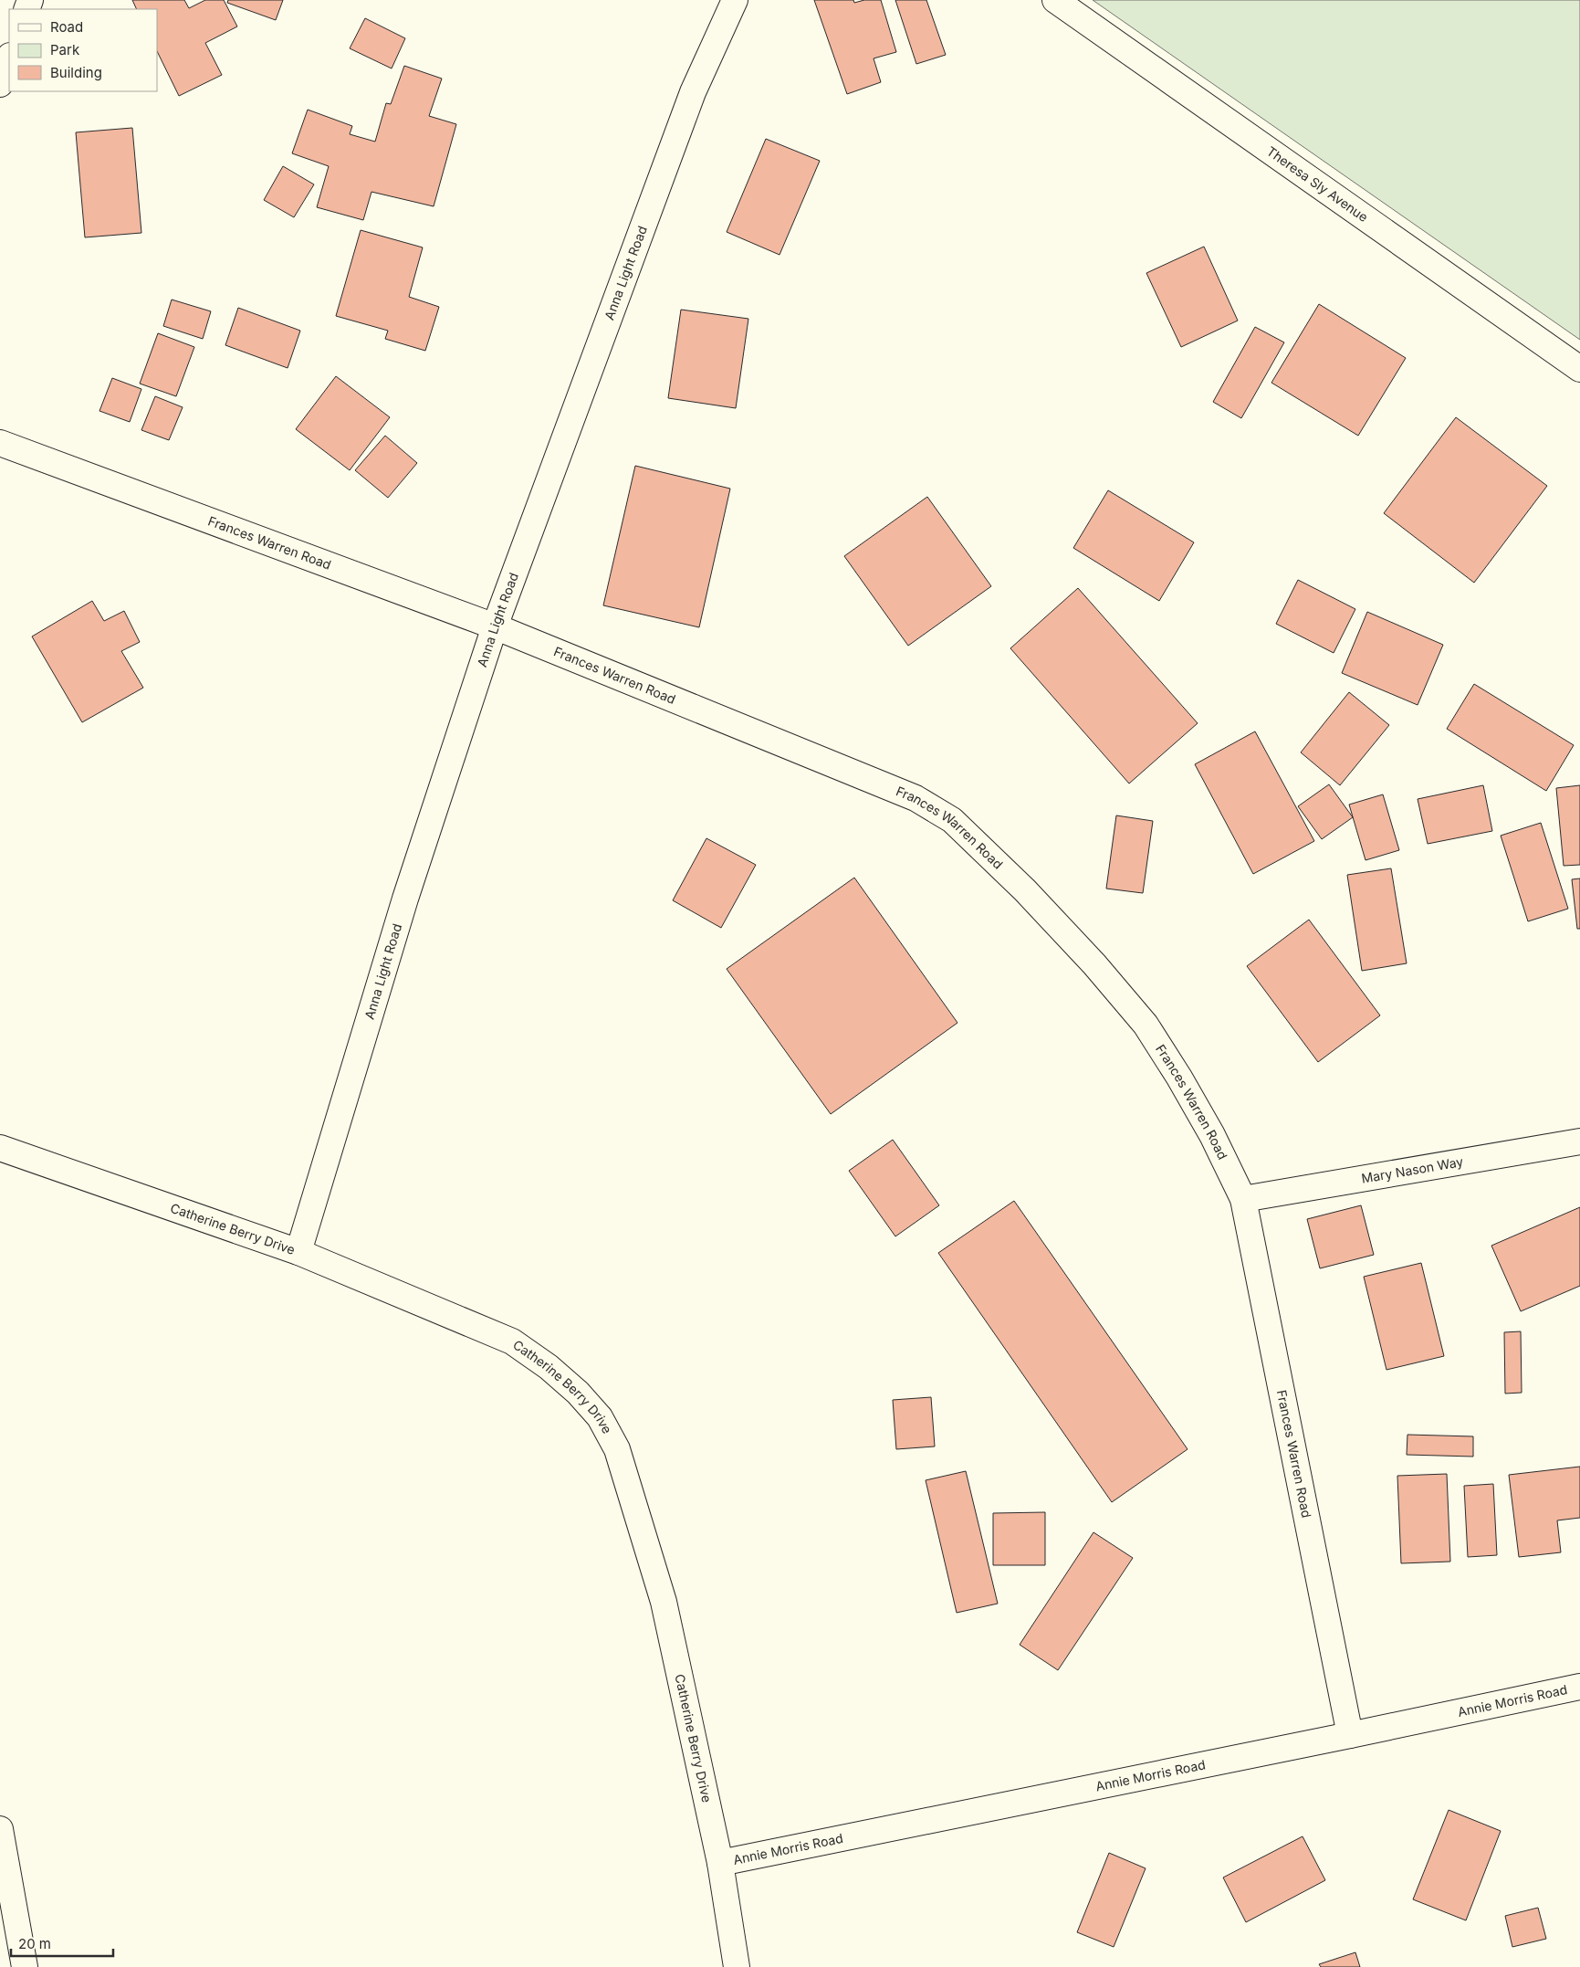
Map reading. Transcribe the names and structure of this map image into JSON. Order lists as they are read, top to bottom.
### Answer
{
  "streets": {
    "street": [
      "Theresa Sly Avenue",
      "Anna Light Road",
      "Frances Warren Road",
      "Mary Nason Way",
      "Catherine Berry Drive",
      "Annie Morris Road"
    ]
  },
  "crossings": [
    ["Anna Light Road", "Frances Warren Road"],
    ["Anna Light Road", "Catherine Berry Drive"],
    ["Frances Warren Road", "Mary Nason Way"],
    ["Frances Warren Road", "Annie Morris Road"],
    ["Catherine Berry Drive", "Annie Morris Road"]
  ],
  "legend": ["Road", "Park", "Building"],
  "scale_bar": "20 m"
}
